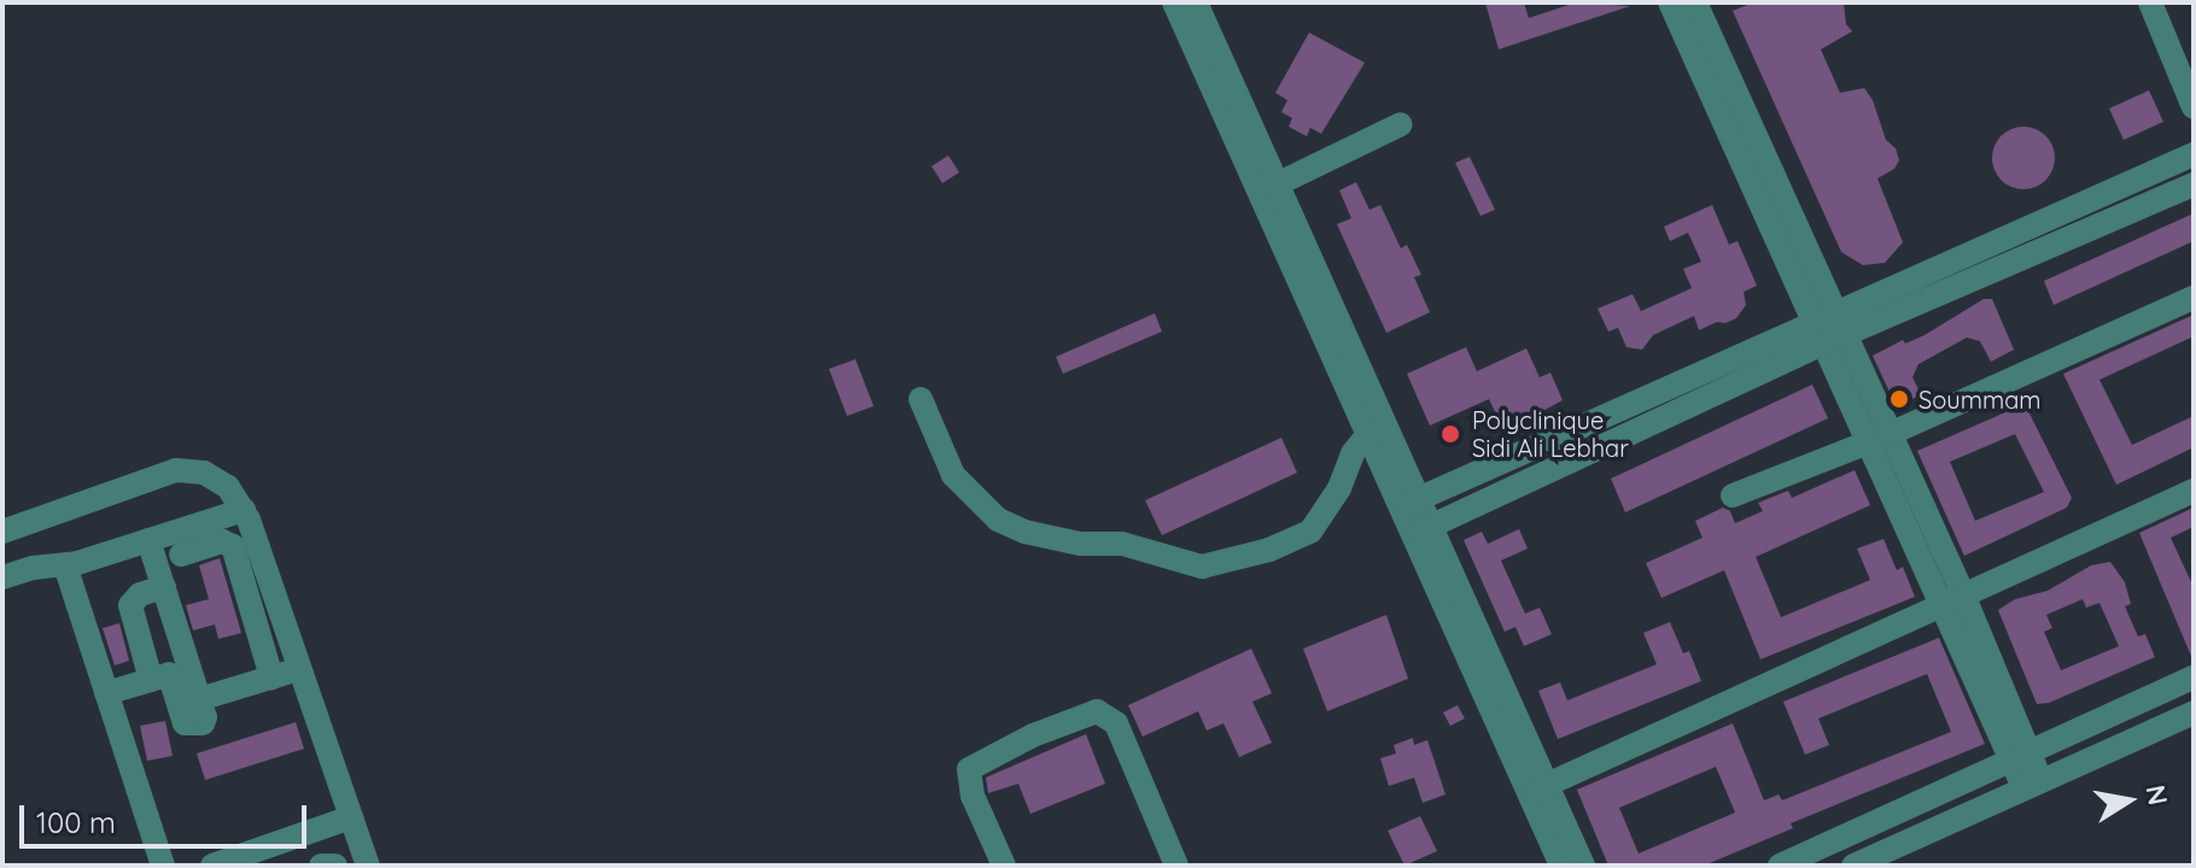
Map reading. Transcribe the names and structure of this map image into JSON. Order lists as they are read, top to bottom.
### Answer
{
  "places": ["Soummam", "Polyclinique Sidi Ali Lebhar"],
  "scale_bar": "100 m",
  "north": "right"
}
